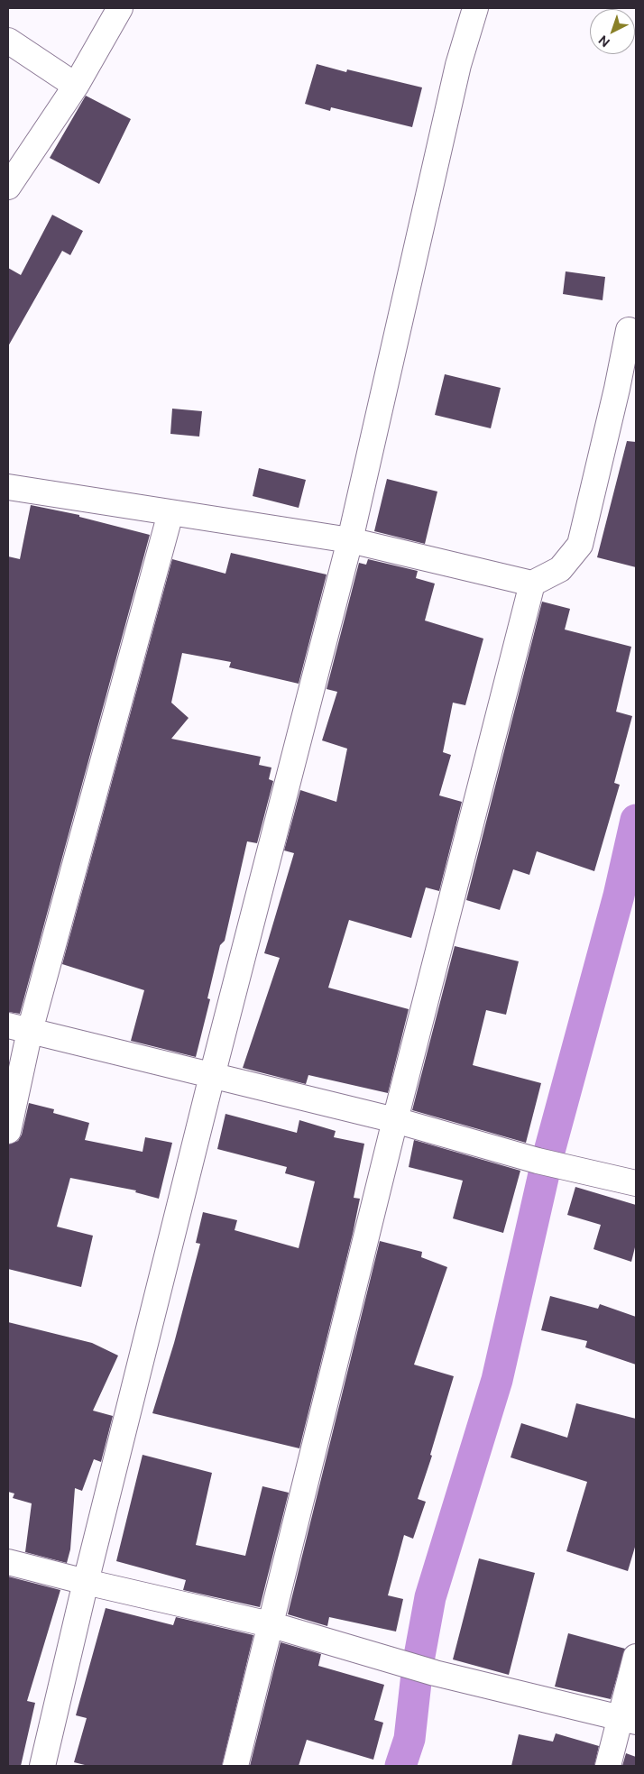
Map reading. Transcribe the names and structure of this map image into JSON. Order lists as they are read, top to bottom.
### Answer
{
  "north": "bottom left"
}
